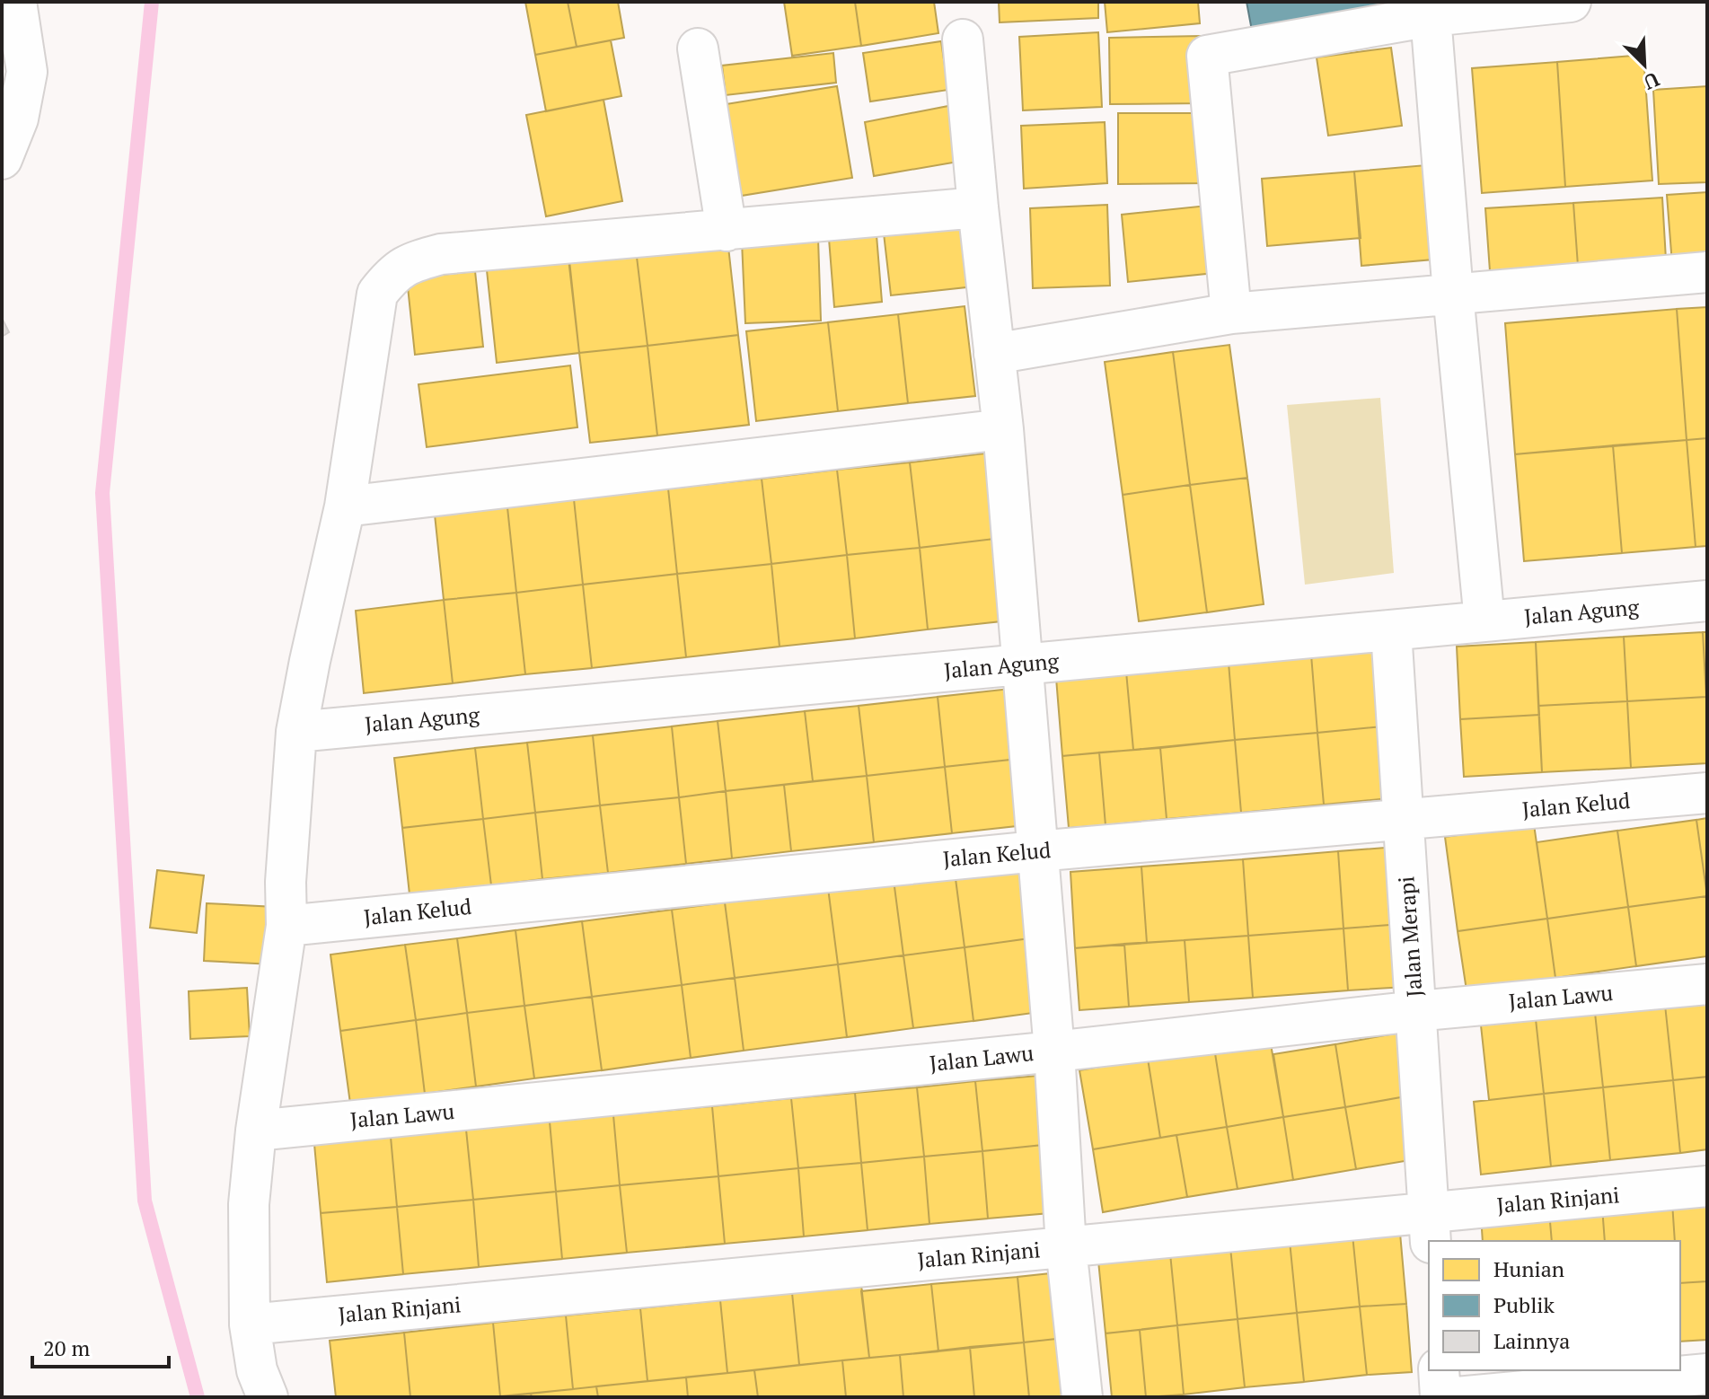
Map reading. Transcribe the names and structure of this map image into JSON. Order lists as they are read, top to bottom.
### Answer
{
  "streets": {
    "street": [
      "Jalan Agung",
      "Jalan Kelud",
      "Jalan Merapi",
      "Jalan Lawu",
      "Jalan Rinjani"
    ]
  },
  "crossings": [
    ["Jalan Agung", "Jalan Merapi"],
    ["Jalan Kelud", "Jalan Merapi"],
    ["Jalan Merapi", "Jalan Lawu"],
    ["Jalan Merapi", "Jalan Rinjani"]
  ],
  "legend": ["Hunian", "Publik", "Lainnya"],
  "scale_bar": "20 m",
  "north": "bottom right"
}
